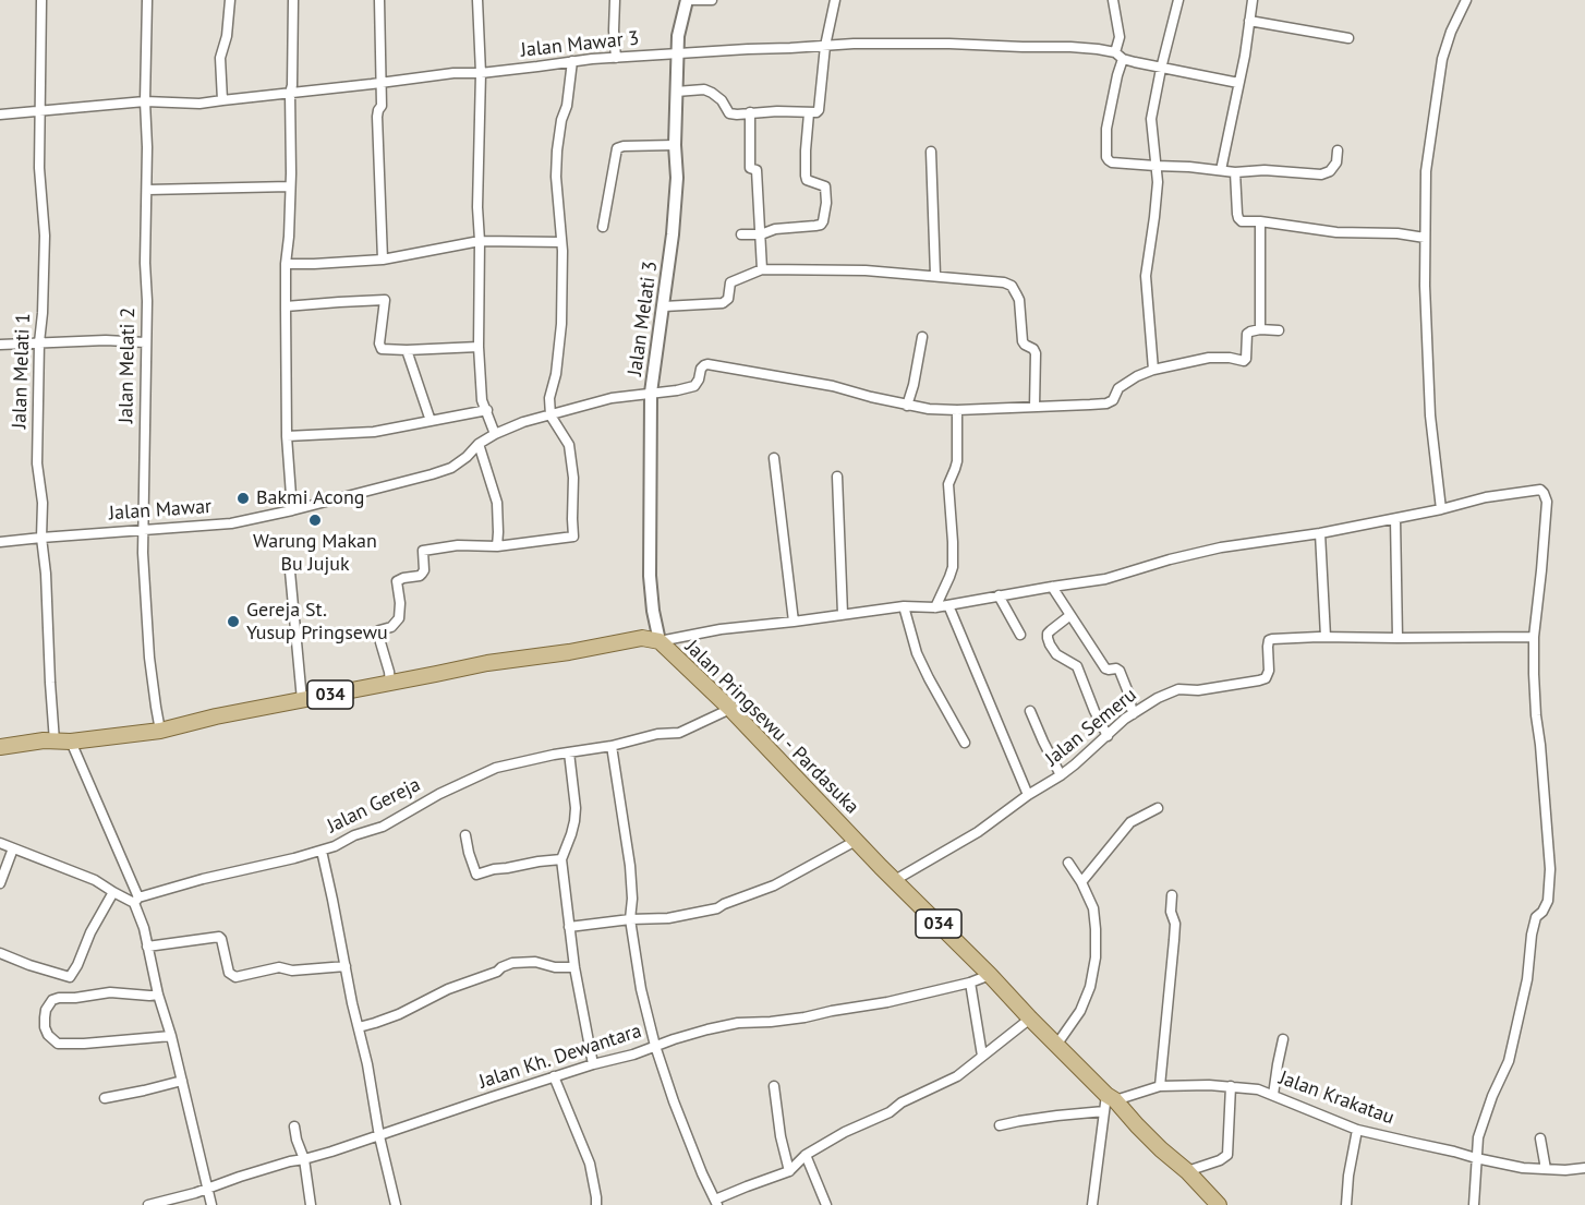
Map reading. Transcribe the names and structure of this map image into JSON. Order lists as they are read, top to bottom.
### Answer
{
  "streets": {
    "main road": ["034", "Jalan Pringsewu - Pardasuka"],
    "street": [
      "Jalan Mawar 3",
      "Jalan Melati 3",
      "Jalan Melati 2",
      "Jalan Melati 1",
      "Jalan Mawar",
      "Jalan Semeru",
      "Jalan Gereja",
      "Jalan Kh. Dewantara",
      "Jalan Krakatau"
    ]
  },
  "crossings": [
    ["Jalan Mawar 3", "Jalan Melati 3"],
    ["Jalan Mawar 3", "Jalan Melati 2"],
    ["Jalan Mawar 3", "Jalan Melati 1"],
    ["Jalan Melati 3", "Jalan Mawar"],
    ["Jalan Melati 3", "Jalan Pringsewu - Pardasuka"],
    ["Jalan Melati 2", "Jalan Mawar"],
    ["Jalan Melati 2", "Jalan Pringsewu - Pardasuka"],
    ["Jalan Melati 1", "Jalan Mawar"],
    ["Jalan Melati 1", "Jalan Pringsewu - Pardasuka"],
    ["Jalan Pringsewu - Pardasuka", "Jalan Semeru"],
    ["Jalan Pringsewu - Pardasuka", "Jalan Gereja"],
    ["Jalan Pringsewu - Pardasuka", "Jalan Kh. Dewantara"],
    ["Jalan Pringsewu - Pardasuka", "Jalan Krakatau"]
  ],
  "places": ["Bakmi Acong", "Warung Makan Bu Jujuk", "Gereja St. Yusup Pringsewu"]
}
